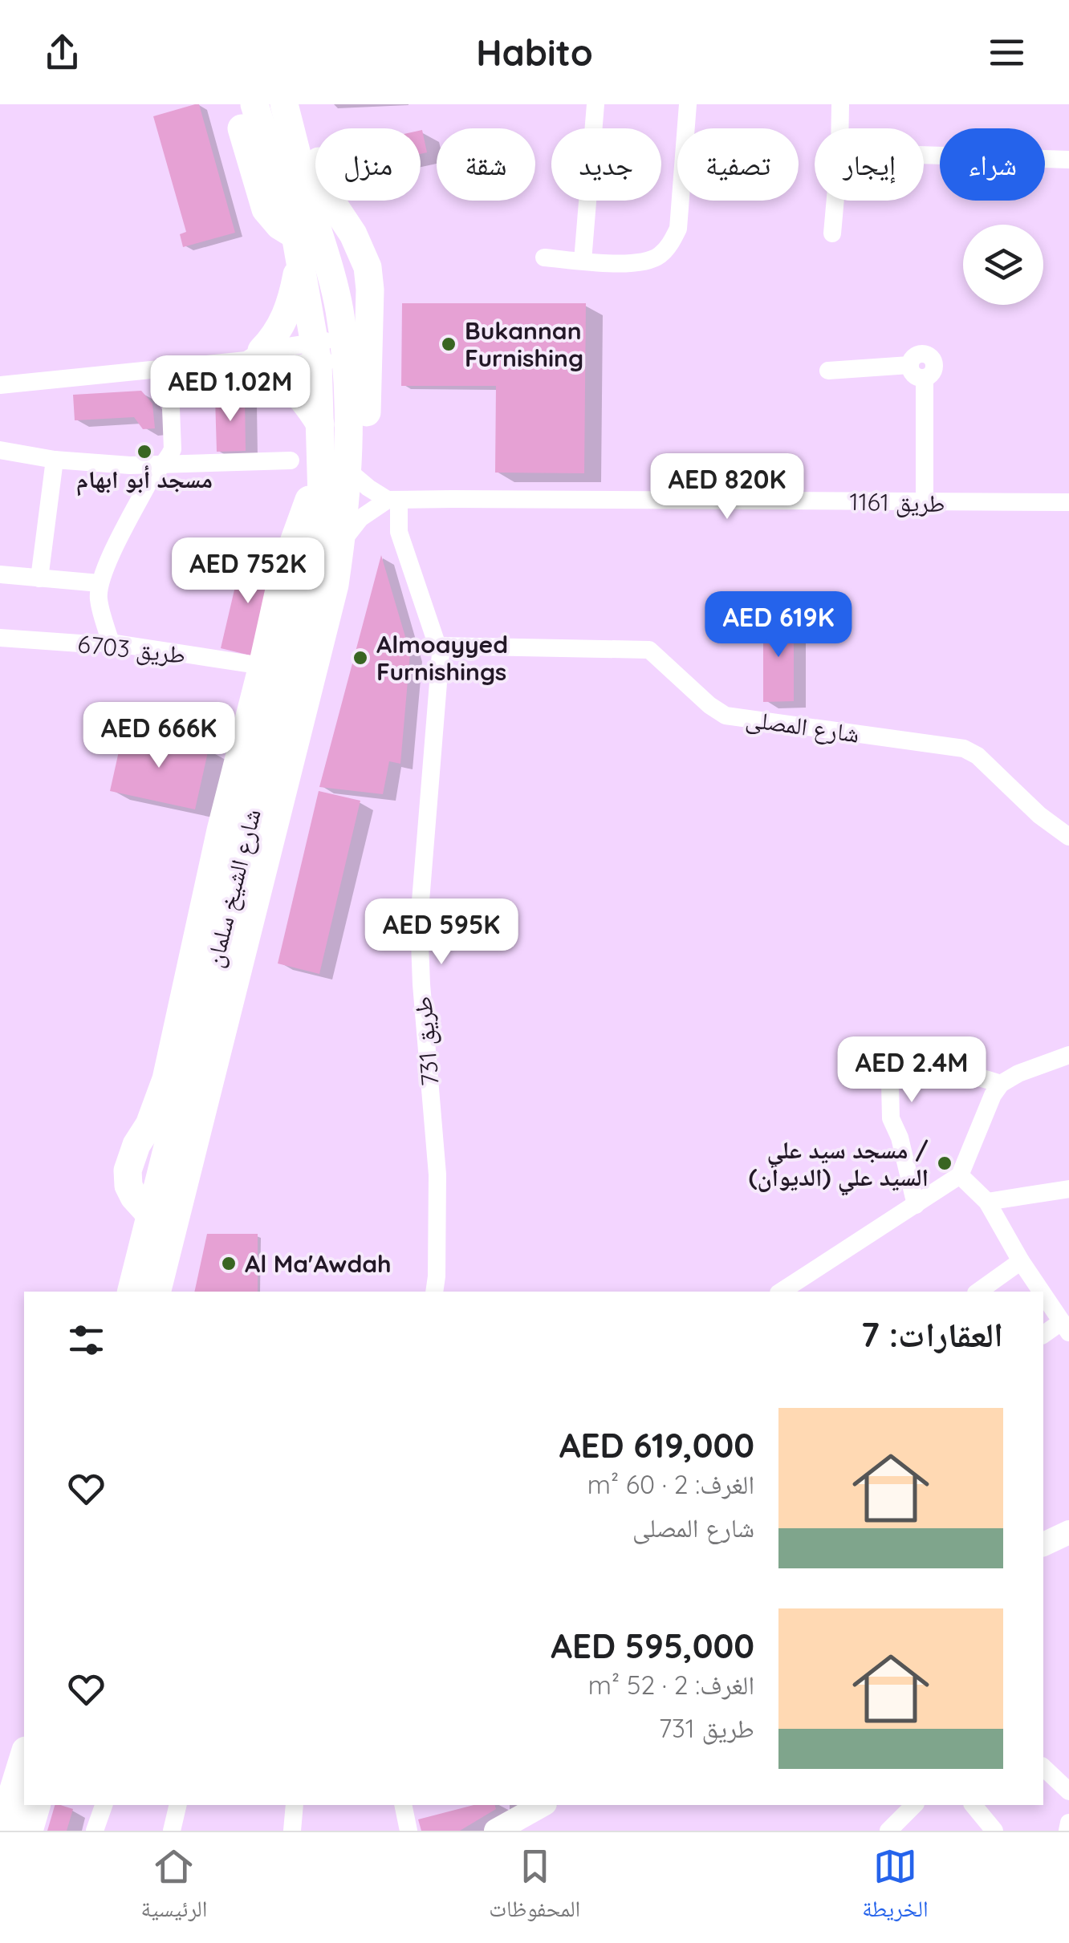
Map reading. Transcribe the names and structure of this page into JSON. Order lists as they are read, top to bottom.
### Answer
{
  "streets": {
    "main road": ["شارع الشيخ سلمان"],
    "street": [
      "طريق 1161",
      "طريق 6703",
      "شارع المصلى",
      "طريق 731"
    ]
  },
  "crossings": [
    ["شارع المصلى", "طريق 731"]
  ],
  "places": [
    "Bukannan Furnishing",
    "مسجد أبو ابهام",
    "Almoayyed Furnishings",
    "مسجد سيد علي / السيد علي (الديوان)",
    "Al Ma'Awdah"
  ],
  "page": {
    "header": "Habito",
    "chip": [
      "شراء",
      "إيجار",
      "تصفية",
      "جديد",
      "شقة",
      "منزل"
    ],
    "price": [
      "AED 1.02M",
      "AED 820K",
      "AED 752K",
      "AED 619K",
      "AED 666K",
      "AED 595K",
      "AED 2.4M"
    ],
    "heading": "العقارات: 7",
    "list": [
      {
        "name": "AED 619,000",
        "note": "الغرف: 2 · 60 m² · شارع المصلى"
      },
      {
        "name": "AED 595,000",
        "note": "الغرف: 2 · 52 m² · طريق 731"
      }
    ],
    "tabs": ["الخريطة", "المحفوظات", "الرئيسية"]
  }
}
